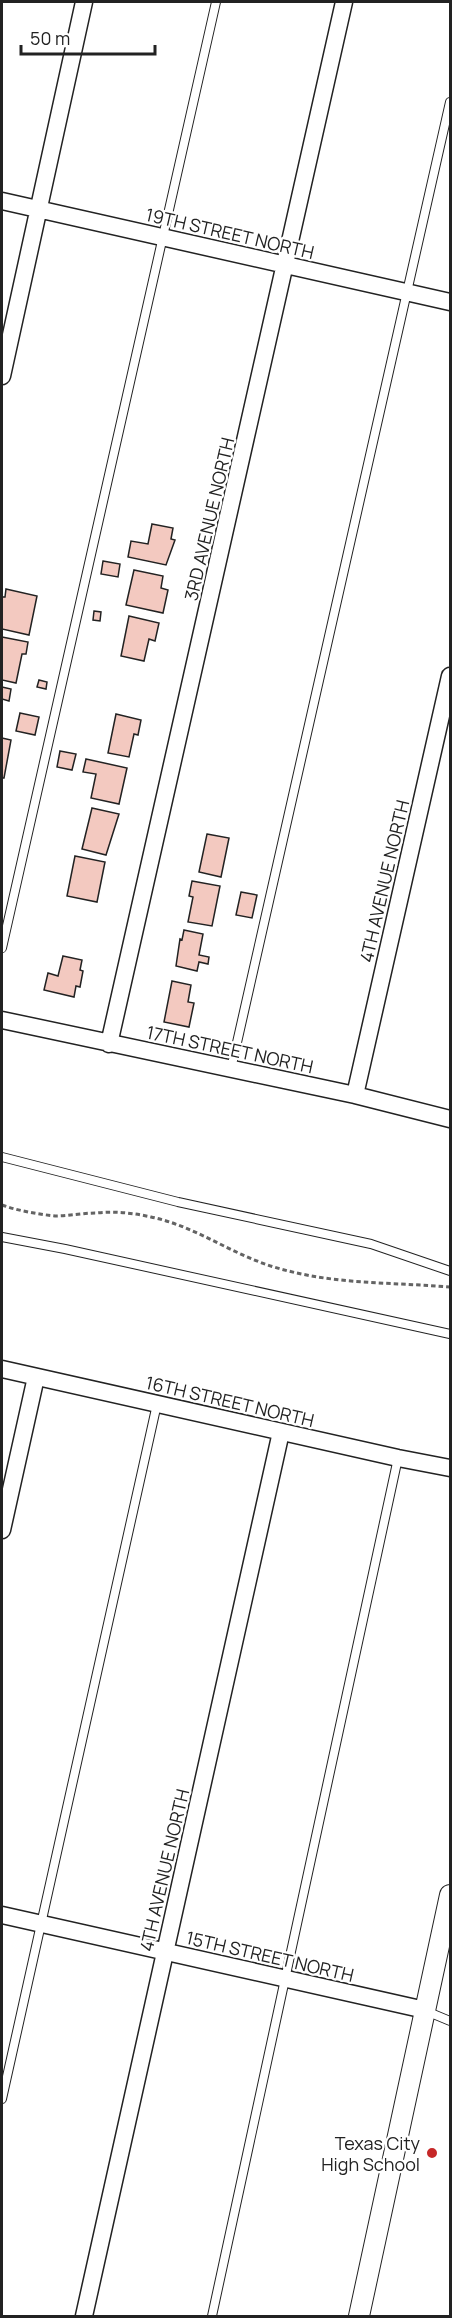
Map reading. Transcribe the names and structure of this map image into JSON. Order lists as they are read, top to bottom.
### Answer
{
  "streets": {
    "street": [
      "19TH STREET NORTH",
      "3RD AVENUE NORTH",
      "4TH AVENUE NORTH",
      "17TH STREET NORTH",
      "16TH STREET NORTH",
      "15TH STREET NORTH"
    ]
  },
  "crossings": [
    ["19TH STREET NORTH", "3RD AVENUE NORTH"],
    ["3RD AVENUE NORTH", "17TH STREET NORTH"],
    ["4TH AVENUE NORTH", "17TH STREET NORTH"],
    ["4TH AVENUE NORTH", "16TH STREET NORTH"],
    ["4TH AVENUE NORTH", "15TH STREET NORTH"]
  ],
  "places": ["Texas City High School"],
  "scale_bar": "50 m"
}
